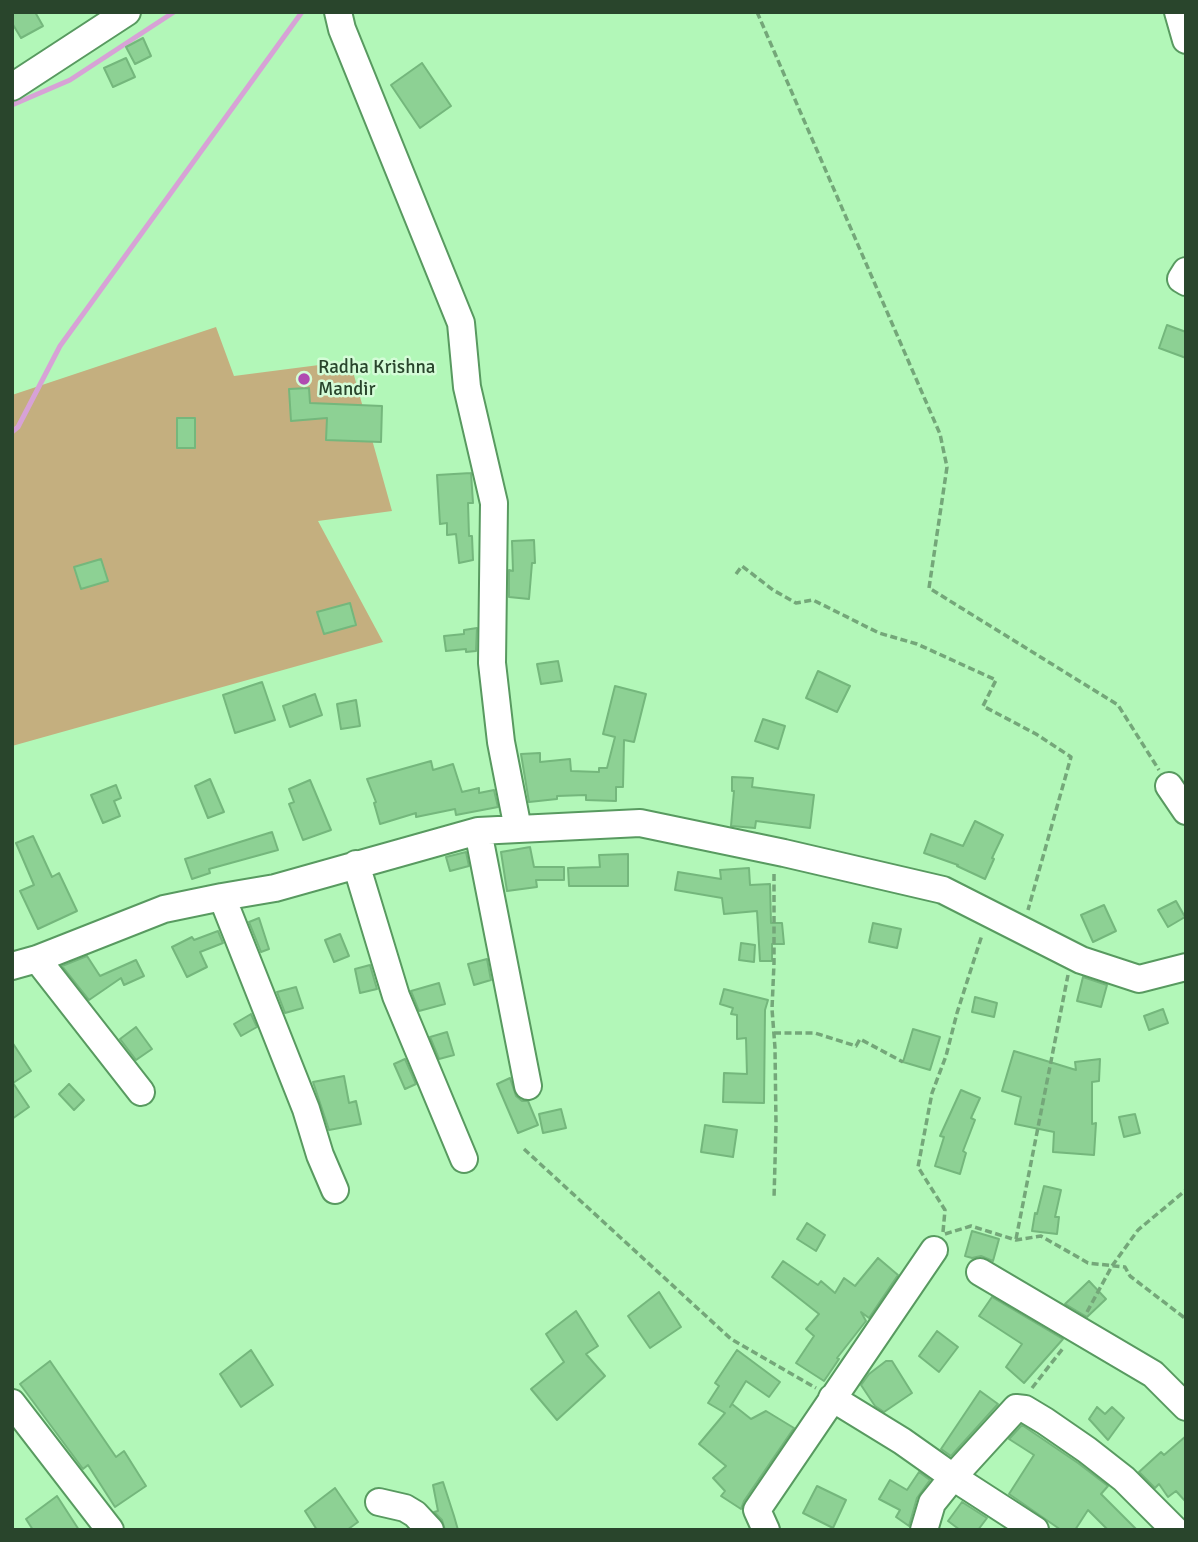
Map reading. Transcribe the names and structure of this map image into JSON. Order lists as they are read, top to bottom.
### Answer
{
  "places": ["Radha Krishna Mandir"]
}
